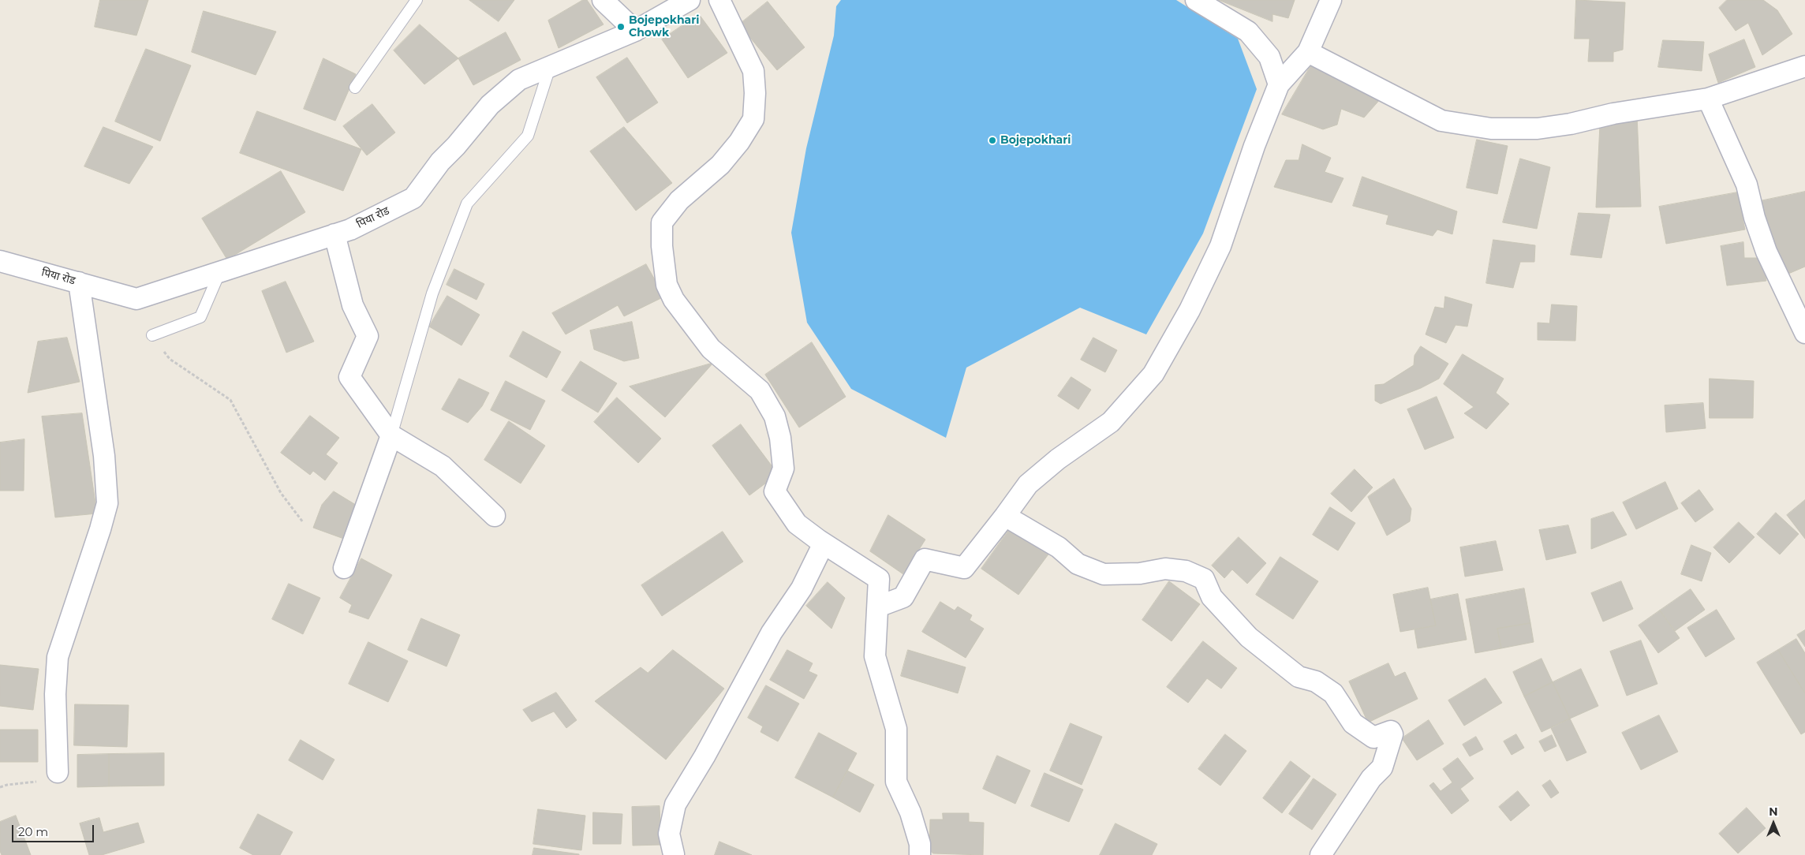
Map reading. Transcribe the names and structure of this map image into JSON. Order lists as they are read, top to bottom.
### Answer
{
  "streets": {
    "street": ["पिया रोड"]
  },
  "places": ["Bojepokhari Chowk", "Bojepokhari"],
  "scale_bar": "20 m",
  "north": "top"
}
